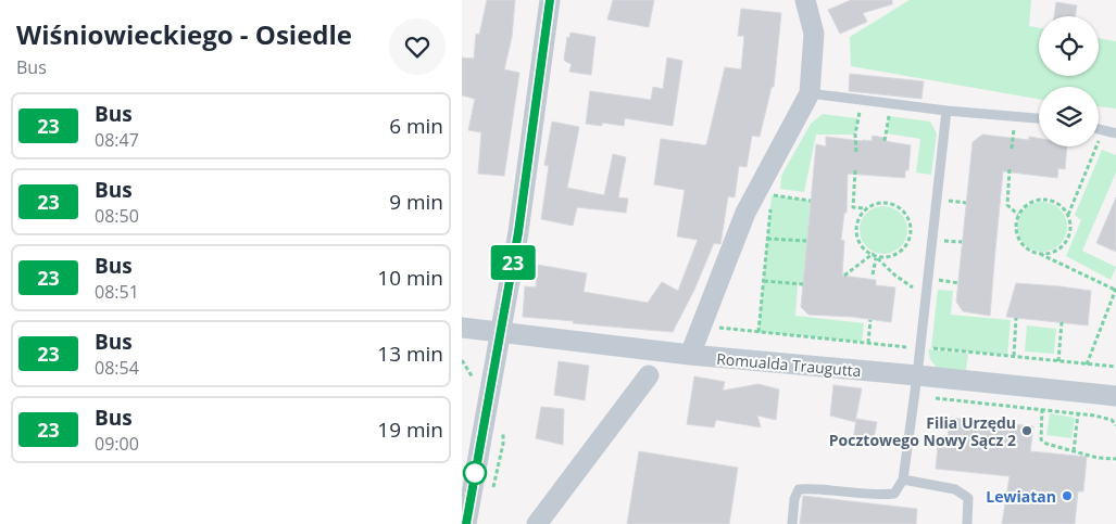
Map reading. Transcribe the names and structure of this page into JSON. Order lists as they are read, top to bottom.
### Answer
{
  "streets": {
    "street": ["Romualda Traugutta"]
  },
  "places": ["Filia Urzędu Pocztowego Nowy Sącz 2", "Lewiatan"],
  "lines": ["bus line 23"],
  "page": {
    "heading": ["Wiśniowieckiego - Osiedle", "Bus"],
    "on_map": "23",
    "list": [
      {
        "mark": "23",
        "name": "Bus",
        "note": "08:47",
        "value": "6 min"
      },
      {
        "mark": "23",
        "name": "Bus",
        "note": "08:50",
        "value": "9 min"
      },
      {
        "mark": "23",
        "name": "Bus",
        "note": "08:51",
        "value": "10 min"
      },
      {
        "mark": "23",
        "name": "Bus",
        "note": "08:54",
        "value": "13 min"
      },
      {
        "mark": "23",
        "name": "Bus",
        "note": "09:00",
        "value": "19 min"
      }
    ]
  }
}
